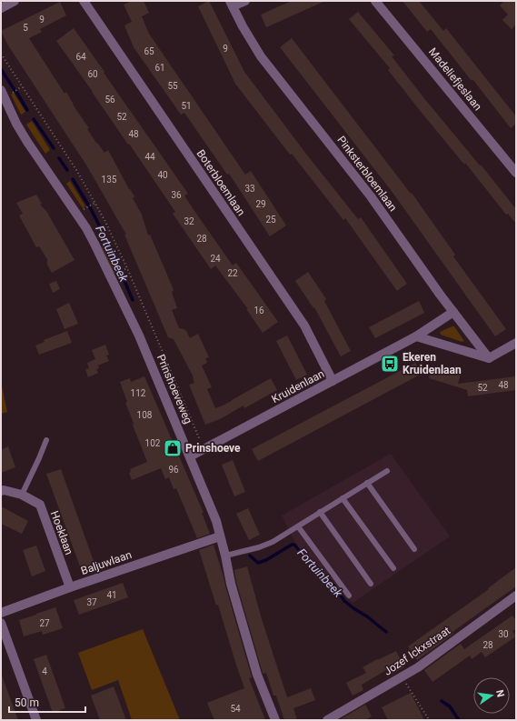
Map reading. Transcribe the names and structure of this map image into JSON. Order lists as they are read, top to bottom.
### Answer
{
  "streets": {
    "street": [
      "Madeliefjeslaan",
      "Pinksterbloemlaan",
      "Boterbloemlaan",
      "Kruidenlaan",
      "Prinshoeveweg",
      "Hoeklaan",
      "Baljuwlaan",
      "Jozef Ickxstraat"
    ]
  },
  "crossings": [
    ["Pinksterbloemlaan", "Kruidenlaan"],
    ["Boterbloemlaan", "Kruidenlaan"],
    ["Kruidenlaan", "Prinshoeveweg"],
    ["Prinshoeveweg", "Baljuwlaan"],
    ["Hoeklaan", "Baljuwlaan"]
  ],
  "water": ["Fortuinbeek"],
  "places": {
    "bus stop": ["Ekeren Kruidenlaan"],
    "shop": ["Prinshoeve"]
  },
  "house_numbers": [
    "9",
    "5",
    "9",
    "65",
    "64",
    "61",
    "60",
    "55",
    "56",
    "51",
    "52",
    "48",
    "44",
    "40",
    "135",
    "33",
    "36",
    "29",
    "25",
    "32",
    "28",
    "24",
    "22",
    "16",
    "48",
    "52",
    "112",
    "108",
    "102",
    "96",
    "41",
    "37",
    "27",
    "30",
    "28",
    "4",
    "54"
  ],
  "scale_bar": "50 m",
  "north": "right"
}
